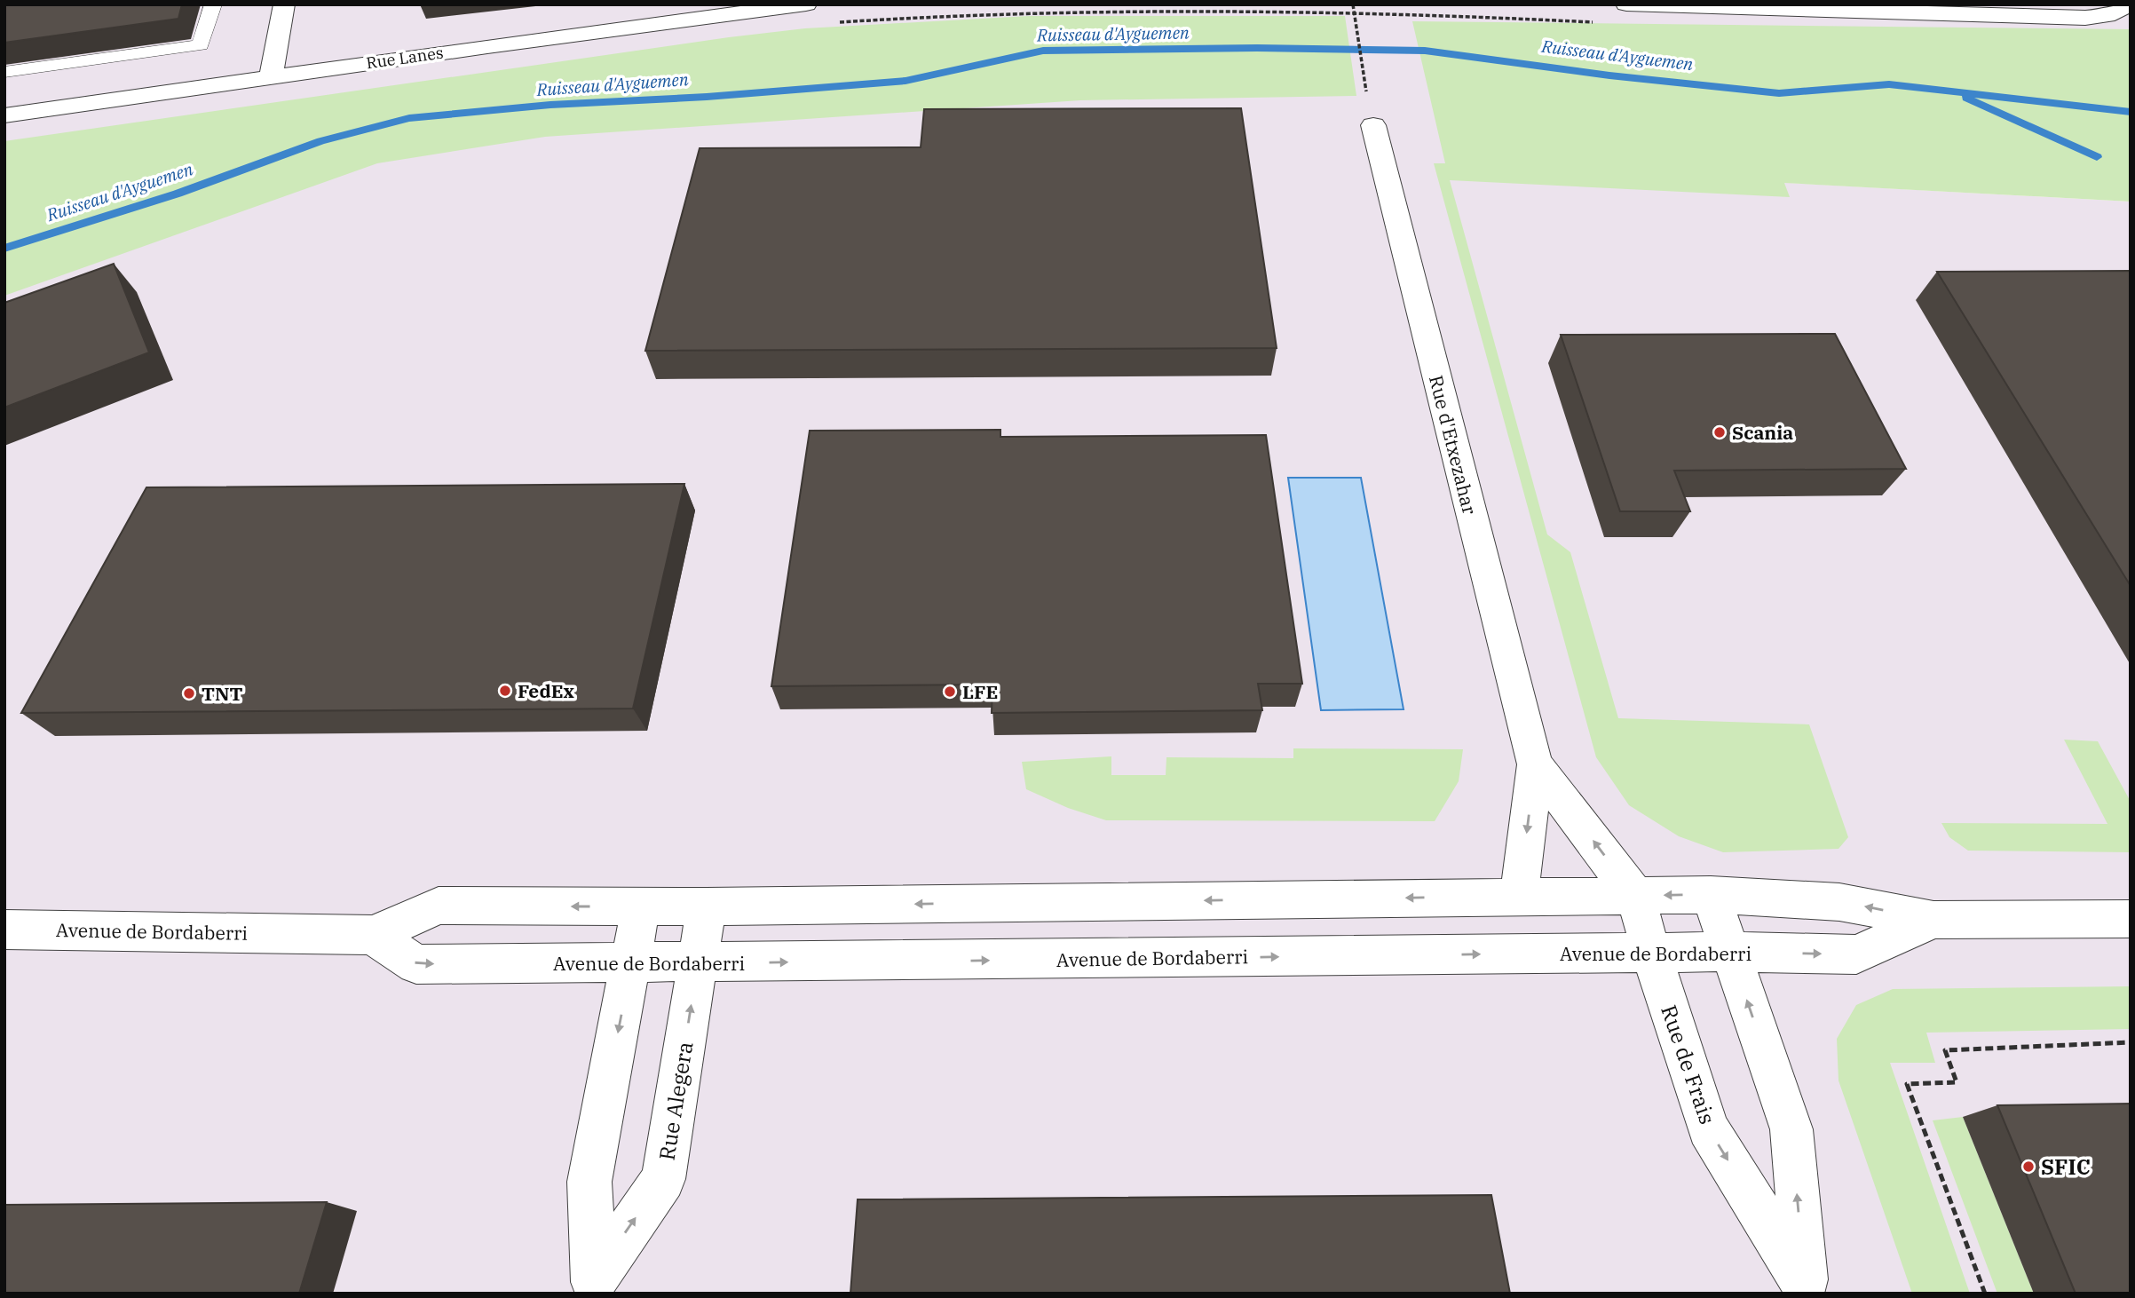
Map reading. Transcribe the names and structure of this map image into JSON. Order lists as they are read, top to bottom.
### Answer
{
  "streets": {
    "street": [
      "Rue Lanes",
      "Rue d'Etxezahar",
      "Avenue de Bordaberri",
      "Rue de Frais",
      "Rue Alegera"
    ]
  },
  "crossings": [
    ["Rue d'Etxezahar", "Avenue de Bordaberri"],
    ["Rue d'Etxezahar", "Rue de Frais"],
    ["Avenue de Bordaberri", "Rue de Frais"],
    ["Avenue de Bordaberri", "Rue Alegera"]
  ],
  "water": ["Ruisseau d'Ayguemen"],
  "places": [
    "Scania",
    "FedEx",
    "LFE",
    "TNT",
    "SFIC"
  ]
}
